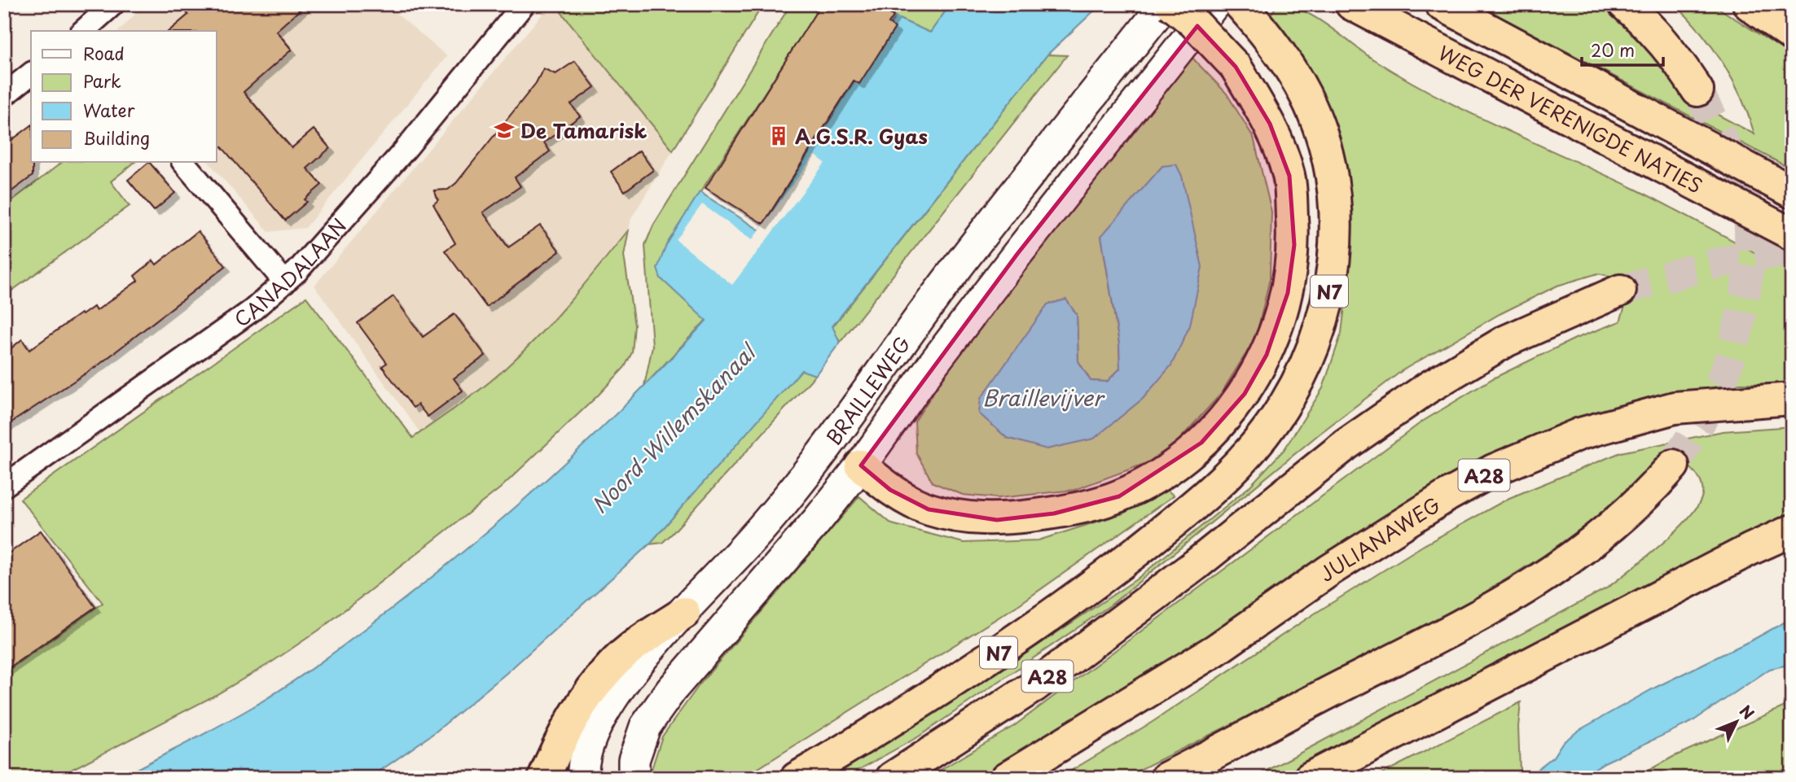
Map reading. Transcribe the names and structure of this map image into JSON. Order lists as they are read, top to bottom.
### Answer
{
  "streets": {
    "highway": [
      "WEG DER VERENIGDE NATIES",
      "N7",
      "A28",
      "JULIANAWEG"
    ],
    "main road": ["BRAILLEWEG"],
    "street": ["CANADALAAN"]
  },
  "crossings": [
    ["N7", "BRAILLEWEG"]
  ],
  "water": ["Braillevijver", "Noord-Willemskanaal"],
  "places": {
    "school or university": ["De Tamarisk"],
    "building": ["A.G.S.R. Gyas"]
  },
  "legend": [
    "Road",
    "Park",
    "Water",
    "Building"
  ],
  "scale_bar": "20 m",
  "north": "top right"
}
